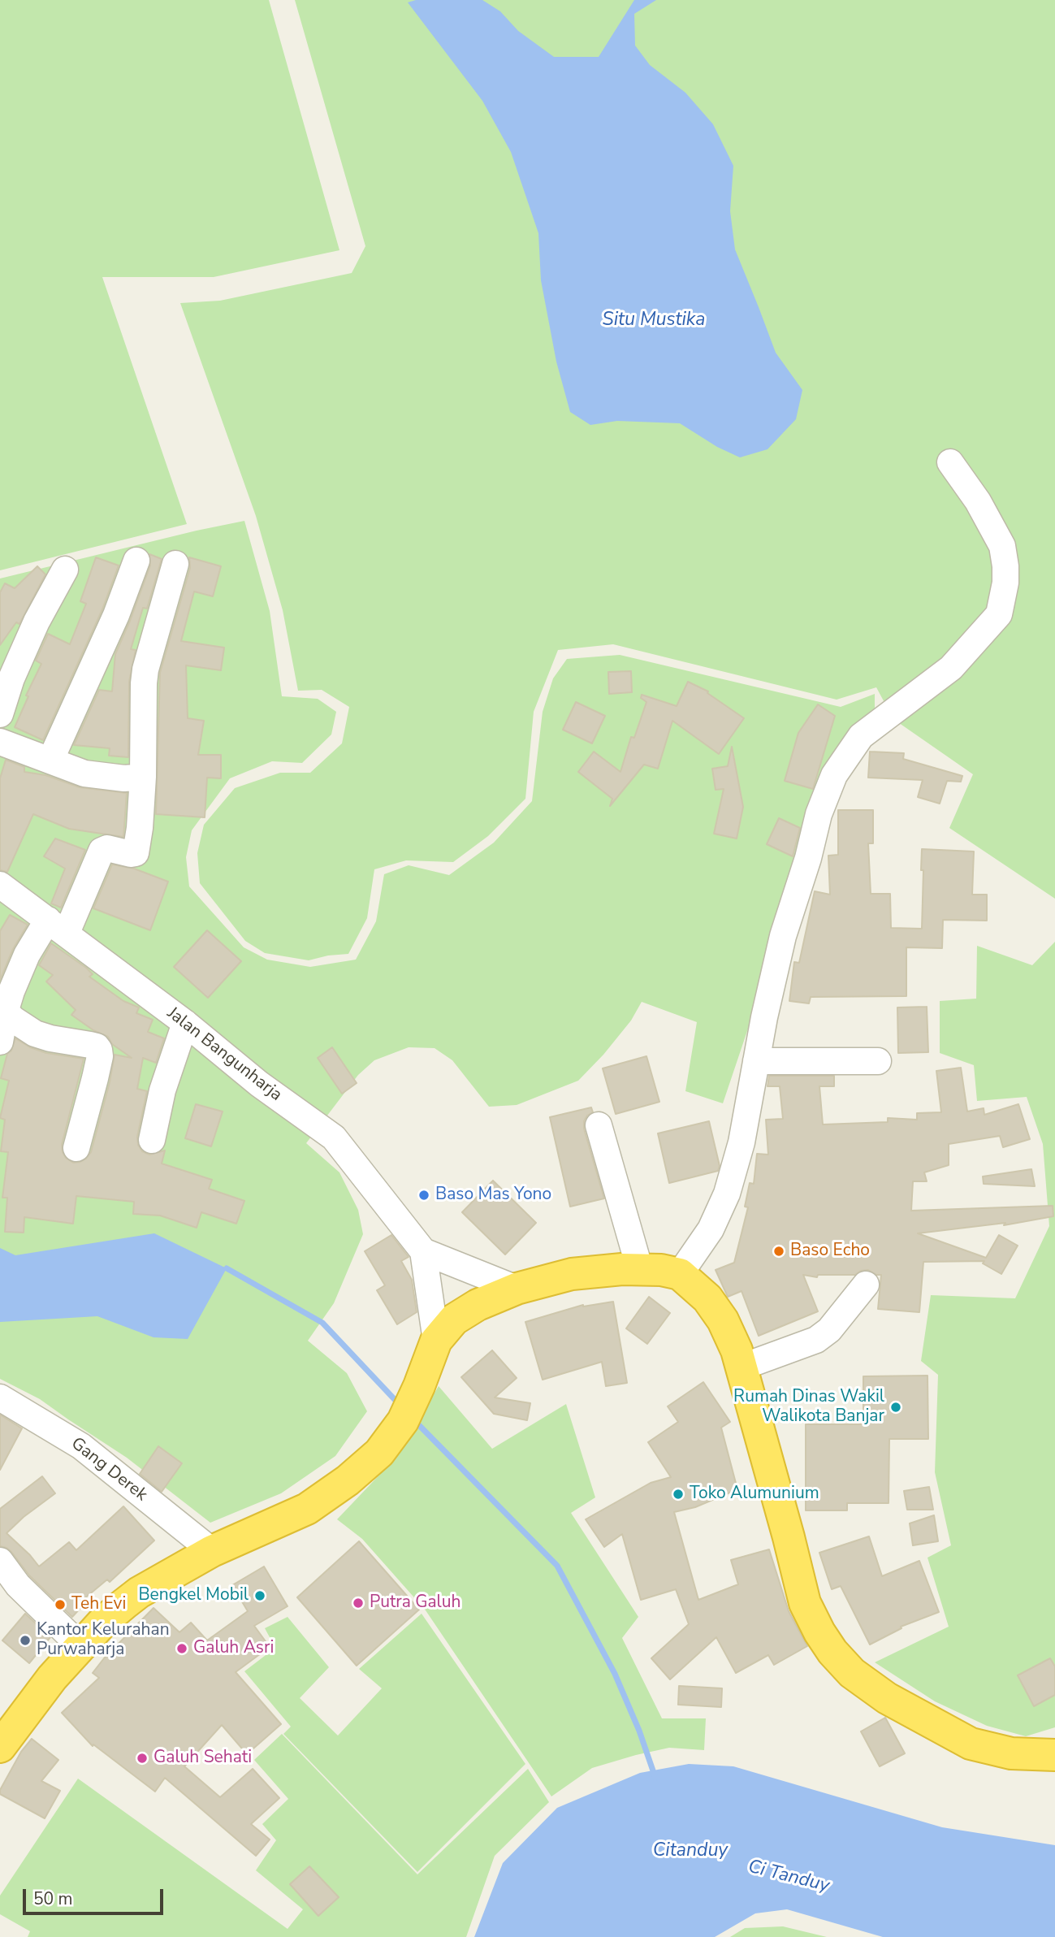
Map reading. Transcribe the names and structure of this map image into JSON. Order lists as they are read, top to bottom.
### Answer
{
  "streets": {
    "street": ["Jalan Bangunharja", "Gang Derek"]
  },
  "water": ["Situ Mustika", "Citanduy", "Ci Tanduy"],
  "places": [
    "Baso Mas Yono",
    "Baso Echo",
    "Rumah Dinas Wakil Walikota Banjar",
    "Toko Alumunium",
    "Bengkel Mobil",
    "Putra Galuh",
    "Teh Evi",
    "Kantor Kelurahan Purwaharja",
    "Galuh Asri",
    "Galuh Sehati"
  ],
  "scale_bar": "50 m"
}
